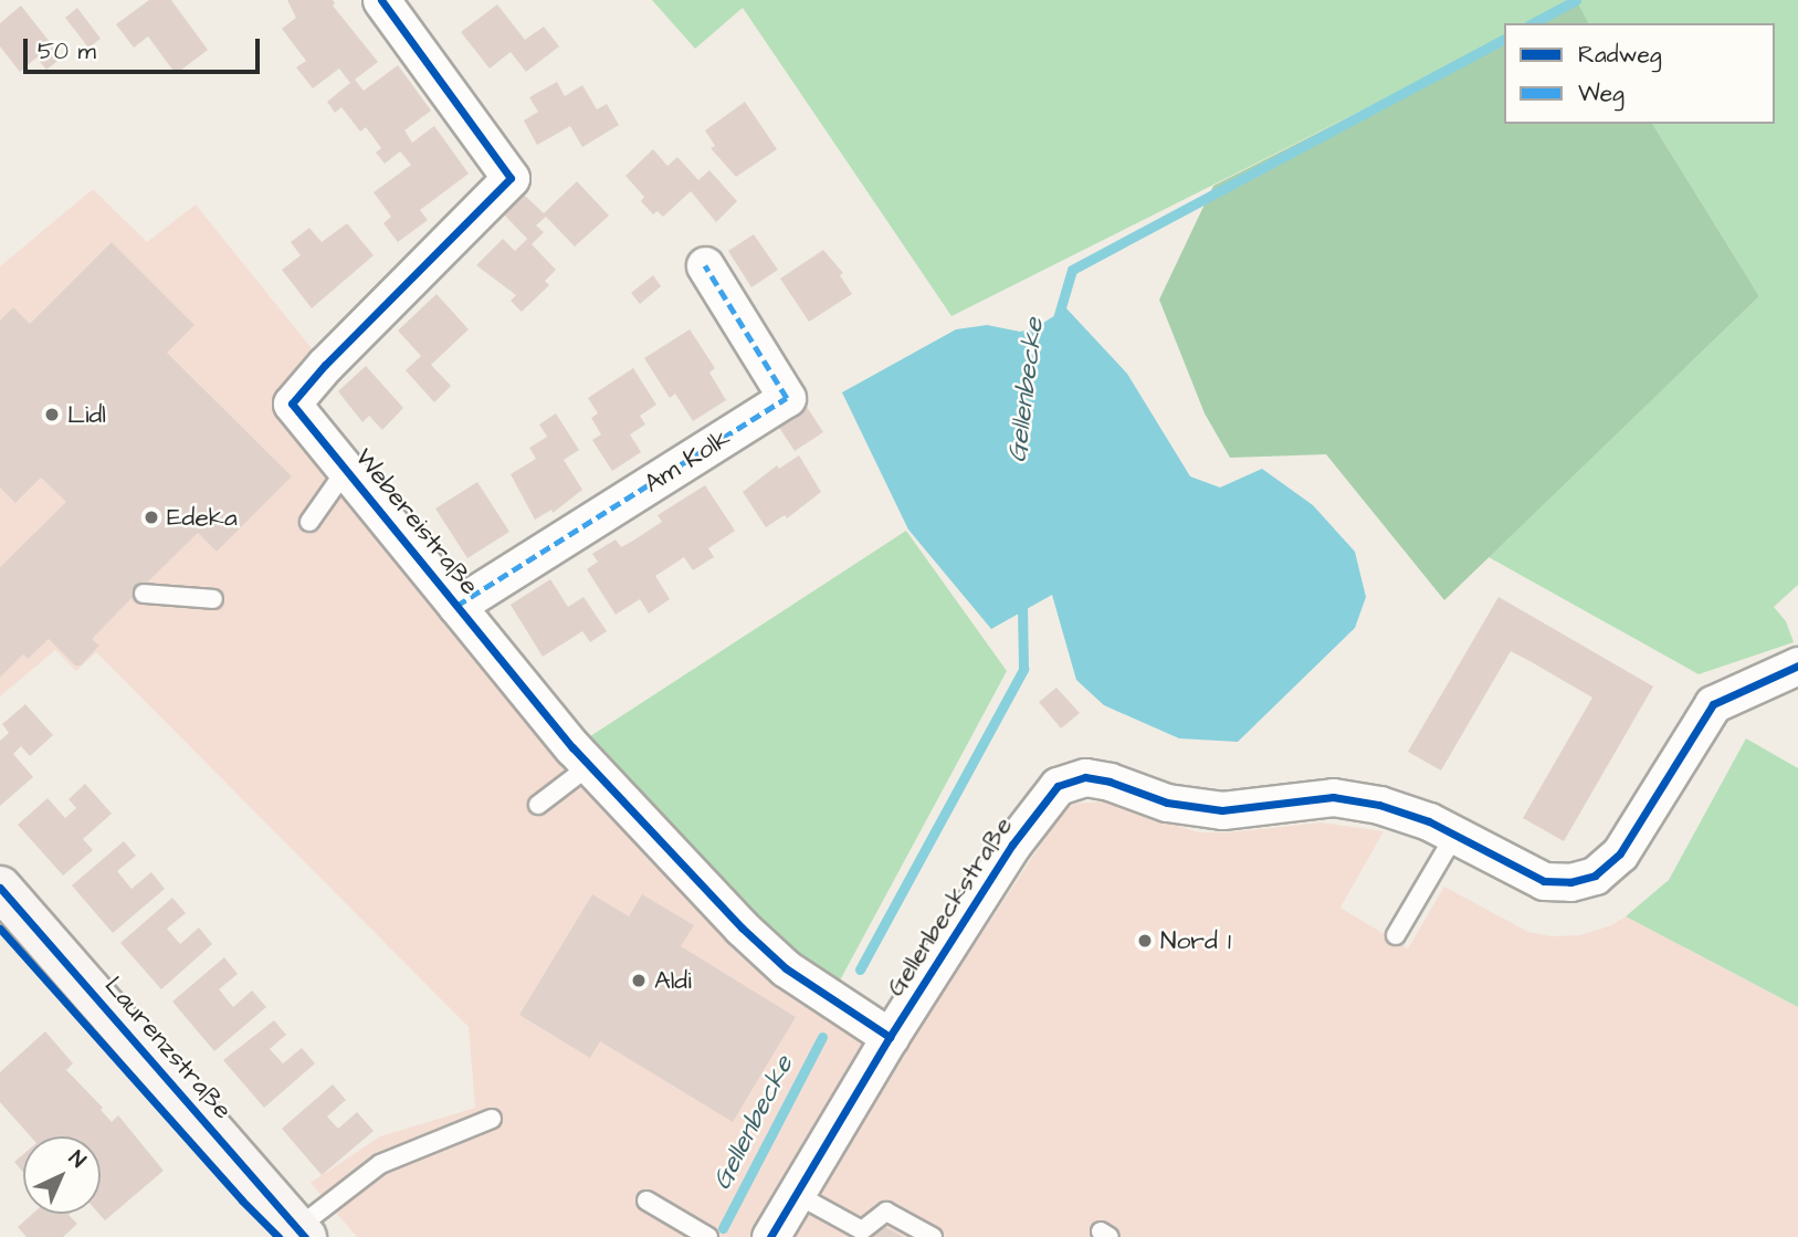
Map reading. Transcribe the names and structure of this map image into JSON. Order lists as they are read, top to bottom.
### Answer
{
  "streets": {
    "street": [
      "Am Kolk",
      "Webereistraße",
      "Gellenbeckstraße",
      "Laurenzstraße"
    ]
  },
  "crossings": [
    ["Am Kolk", "Webereistraße"],
    ["Webereistraße", "Gellenbeckstraße"]
  ],
  "water": ["Gellenbecke"],
  "places": [
    "Lidl",
    "Edeka",
    "Nord 1",
    "Aldi"
  ],
  "legend": ["Radweg", "Weg"],
  "scale_bar": "50 m",
  "north": "top right"
}
